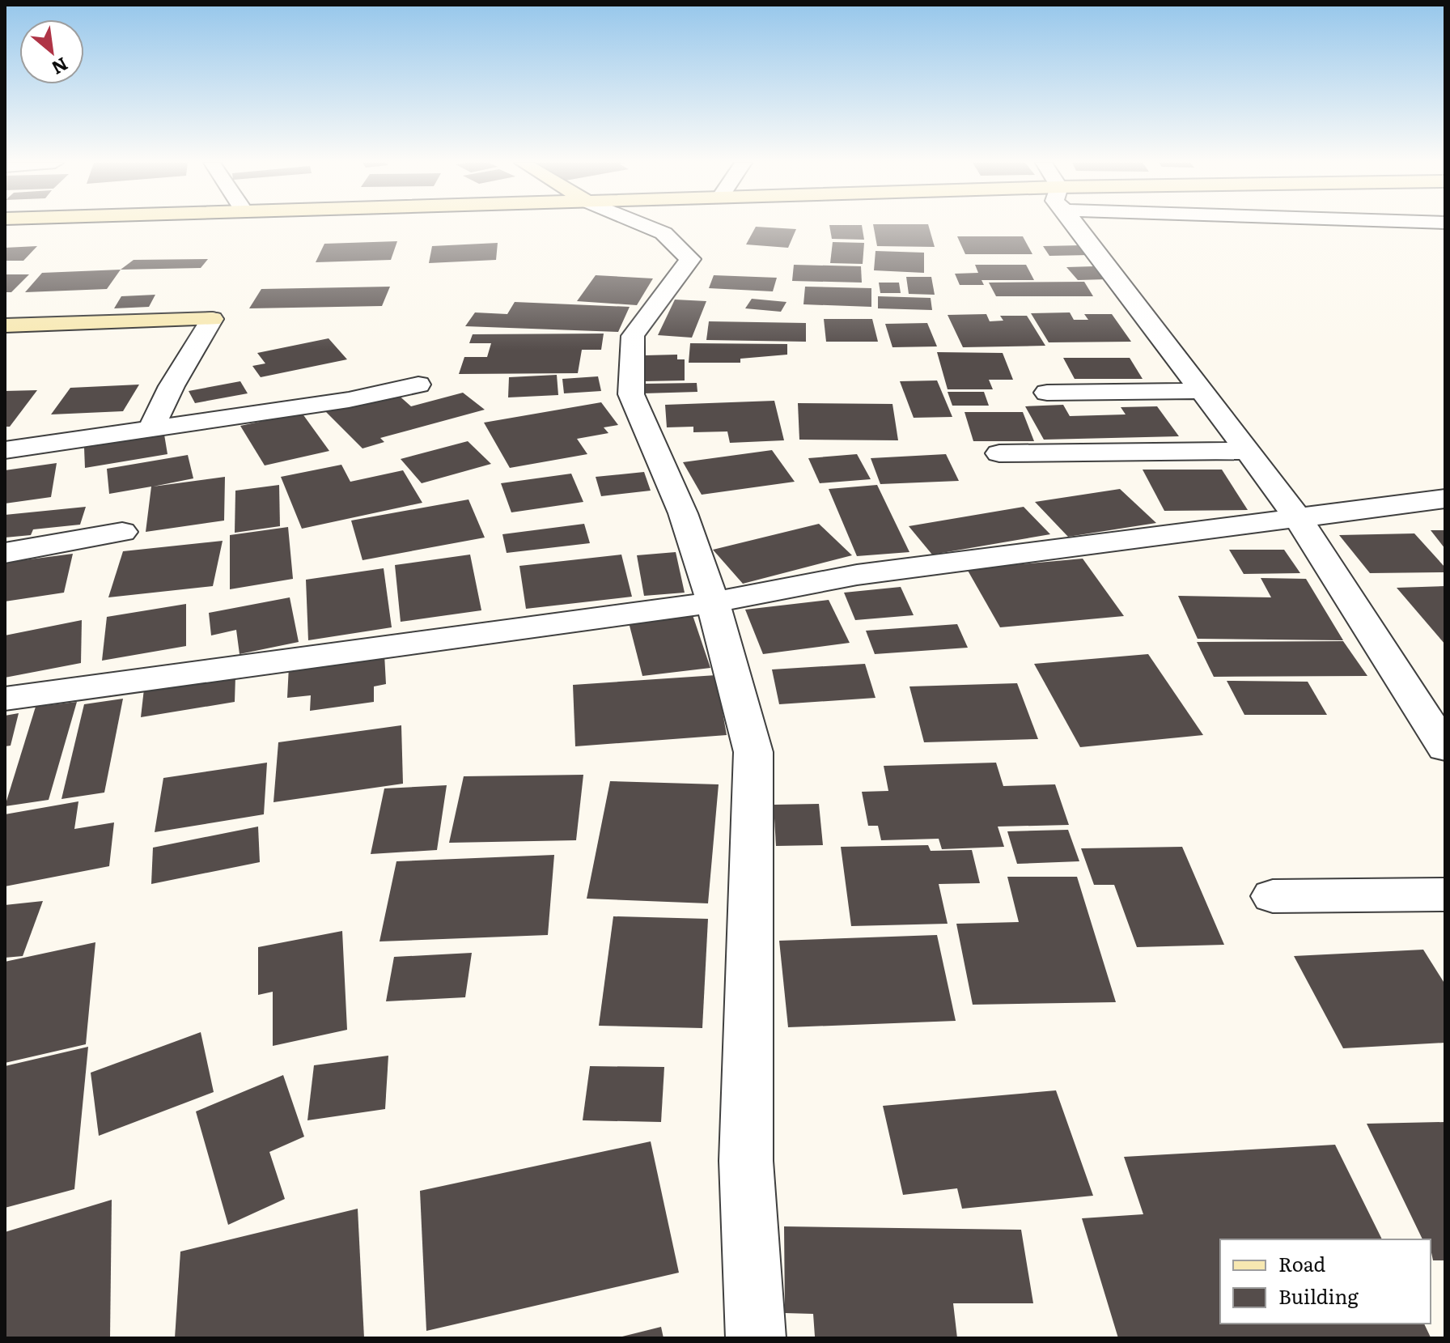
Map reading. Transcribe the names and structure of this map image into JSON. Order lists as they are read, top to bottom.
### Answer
{
  "legend": ["Road", "Building"],
  "north": "bottom right"
}
